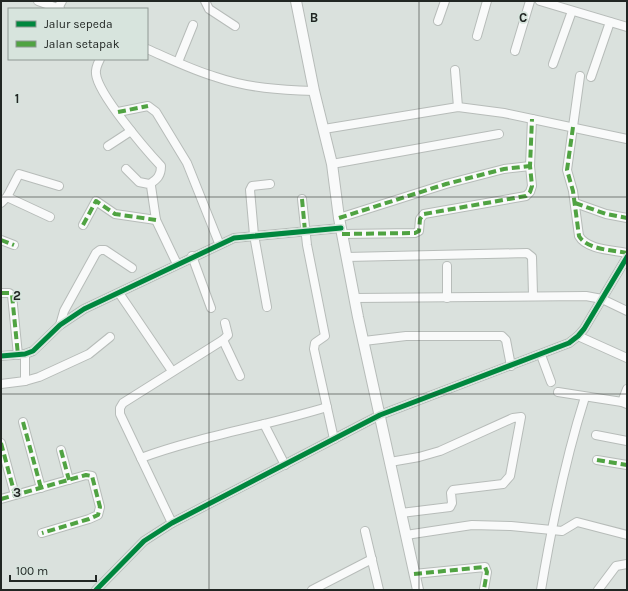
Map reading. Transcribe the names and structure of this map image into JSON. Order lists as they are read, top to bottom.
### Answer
{
  "legend": ["Jalur sepeda", "Jalan setapak"],
  "scale_bar": "100 m",
  "grid": {
    "columns": ["B", "C"],
    "rows": ["1", "2", "3"]
  }
}
